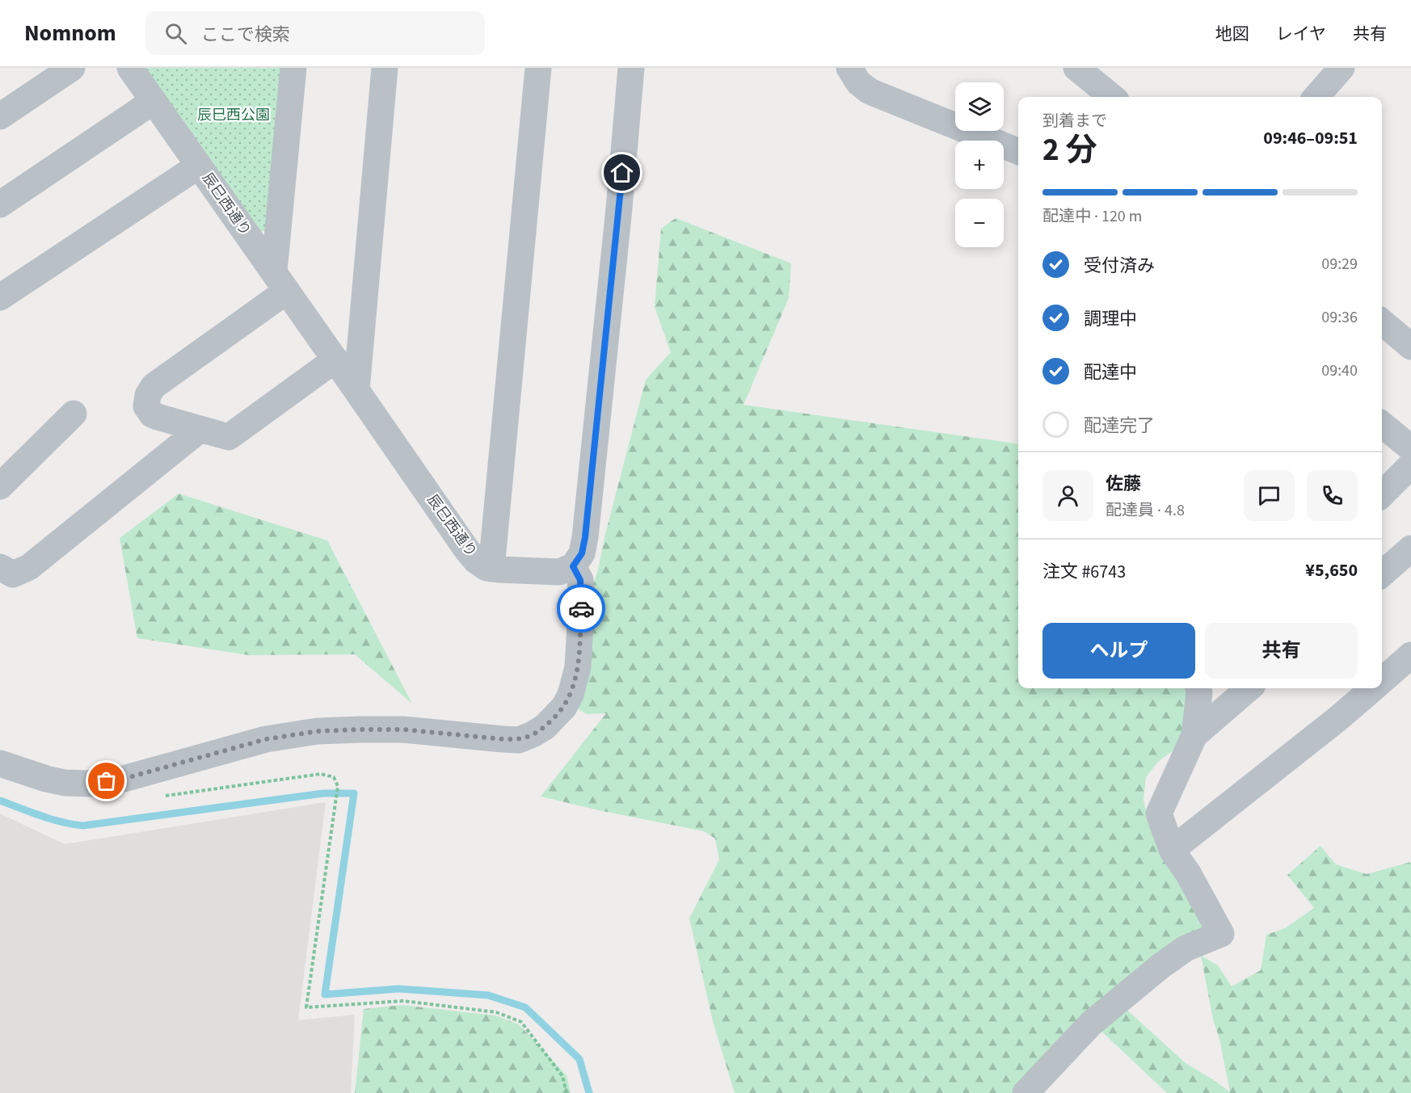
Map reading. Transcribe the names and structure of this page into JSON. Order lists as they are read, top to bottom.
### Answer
{
  "streets": {
    "street": ["辰巳西通り"]
  },
  "parks": ["辰巳西公園"],
  "page": {
    "header": "Nomnom",
    "search": "ここで検索",
    "nav": ["地図", "レイヤ", "共有"],
    "map_buttons": ["+", "−"],
    "heading": ["2 分", "到着まで", "09:46–09:51"],
    "panel": [
      "佐藤",
      "配達員 · 4.8",
      "注文 #6743",
      "¥5,650"
    ],
    "bar": "配達中 · 120 m",
    "list": [
      ["受付済み", "09:29"],
      ["調理中", "09:36"],
      ["配達中", "09:40"],
      "配達完了"
    ],
    "buttons": ["ヘルプ", "共有"]
  }
}
